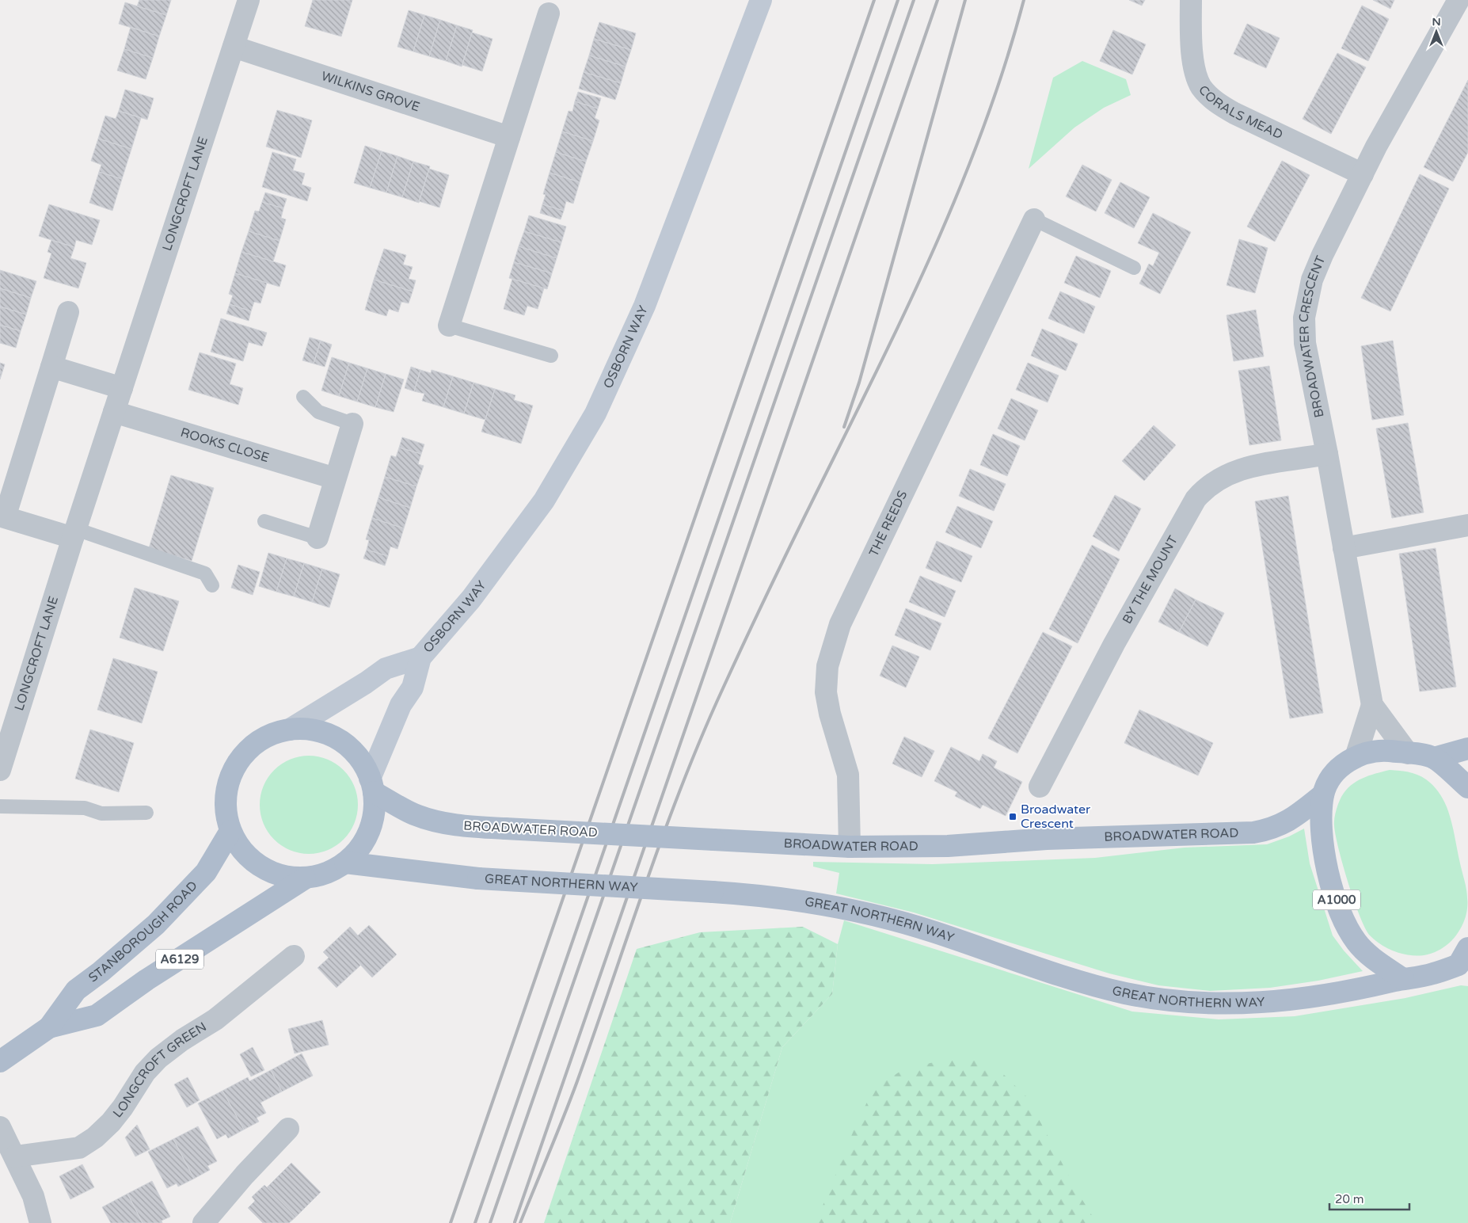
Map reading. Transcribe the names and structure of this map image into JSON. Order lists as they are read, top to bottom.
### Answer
{
  "streets": {
    "main road": [
      "BROADWATER ROAD",
      "GREAT NORTHERN WAY",
      "A1000",
      "STANBOROUGH ROAD",
      "A6129"
    ],
    "street": [
      "WILKINS GROVE",
      "CORALS MEAD",
      "LONGCROFT LANE",
      "BROADWATER CRESCENT",
      "OSBORN WAY",
      "ROOKS CLOSE",
      "THE REEDS",
      "BY THE MOUNT",
      "LONGCROFT GREEN"
    ]
  },
  "crossings": [
    ["WILKINS GROVE", "LONGCROFT LANE"],
    ["CORALS MEAD", "BROADWATER CRESCENT"],
    ["LONGCROFT LANE", "ROOKS CLOSE"],
    ["BROADWATER CRESCENT", "BY THE MOUNT"],
    ["BROADWATER CRESCENT", "A1000"],
    ["OSBORN WAY", "BROADWATER ROAD"],
    ["THE REEDS", "BROADWATER ROAD"],
    ["BROADWATER ROAD", "A1000"],
    ["GREAT NORTHERN WAY", "A1000"]
  ],
  "places": {
    "transit": ["Broadwater Crescent"]
  },
  "scale_bar": "20 m",
  "north": "top"
}
